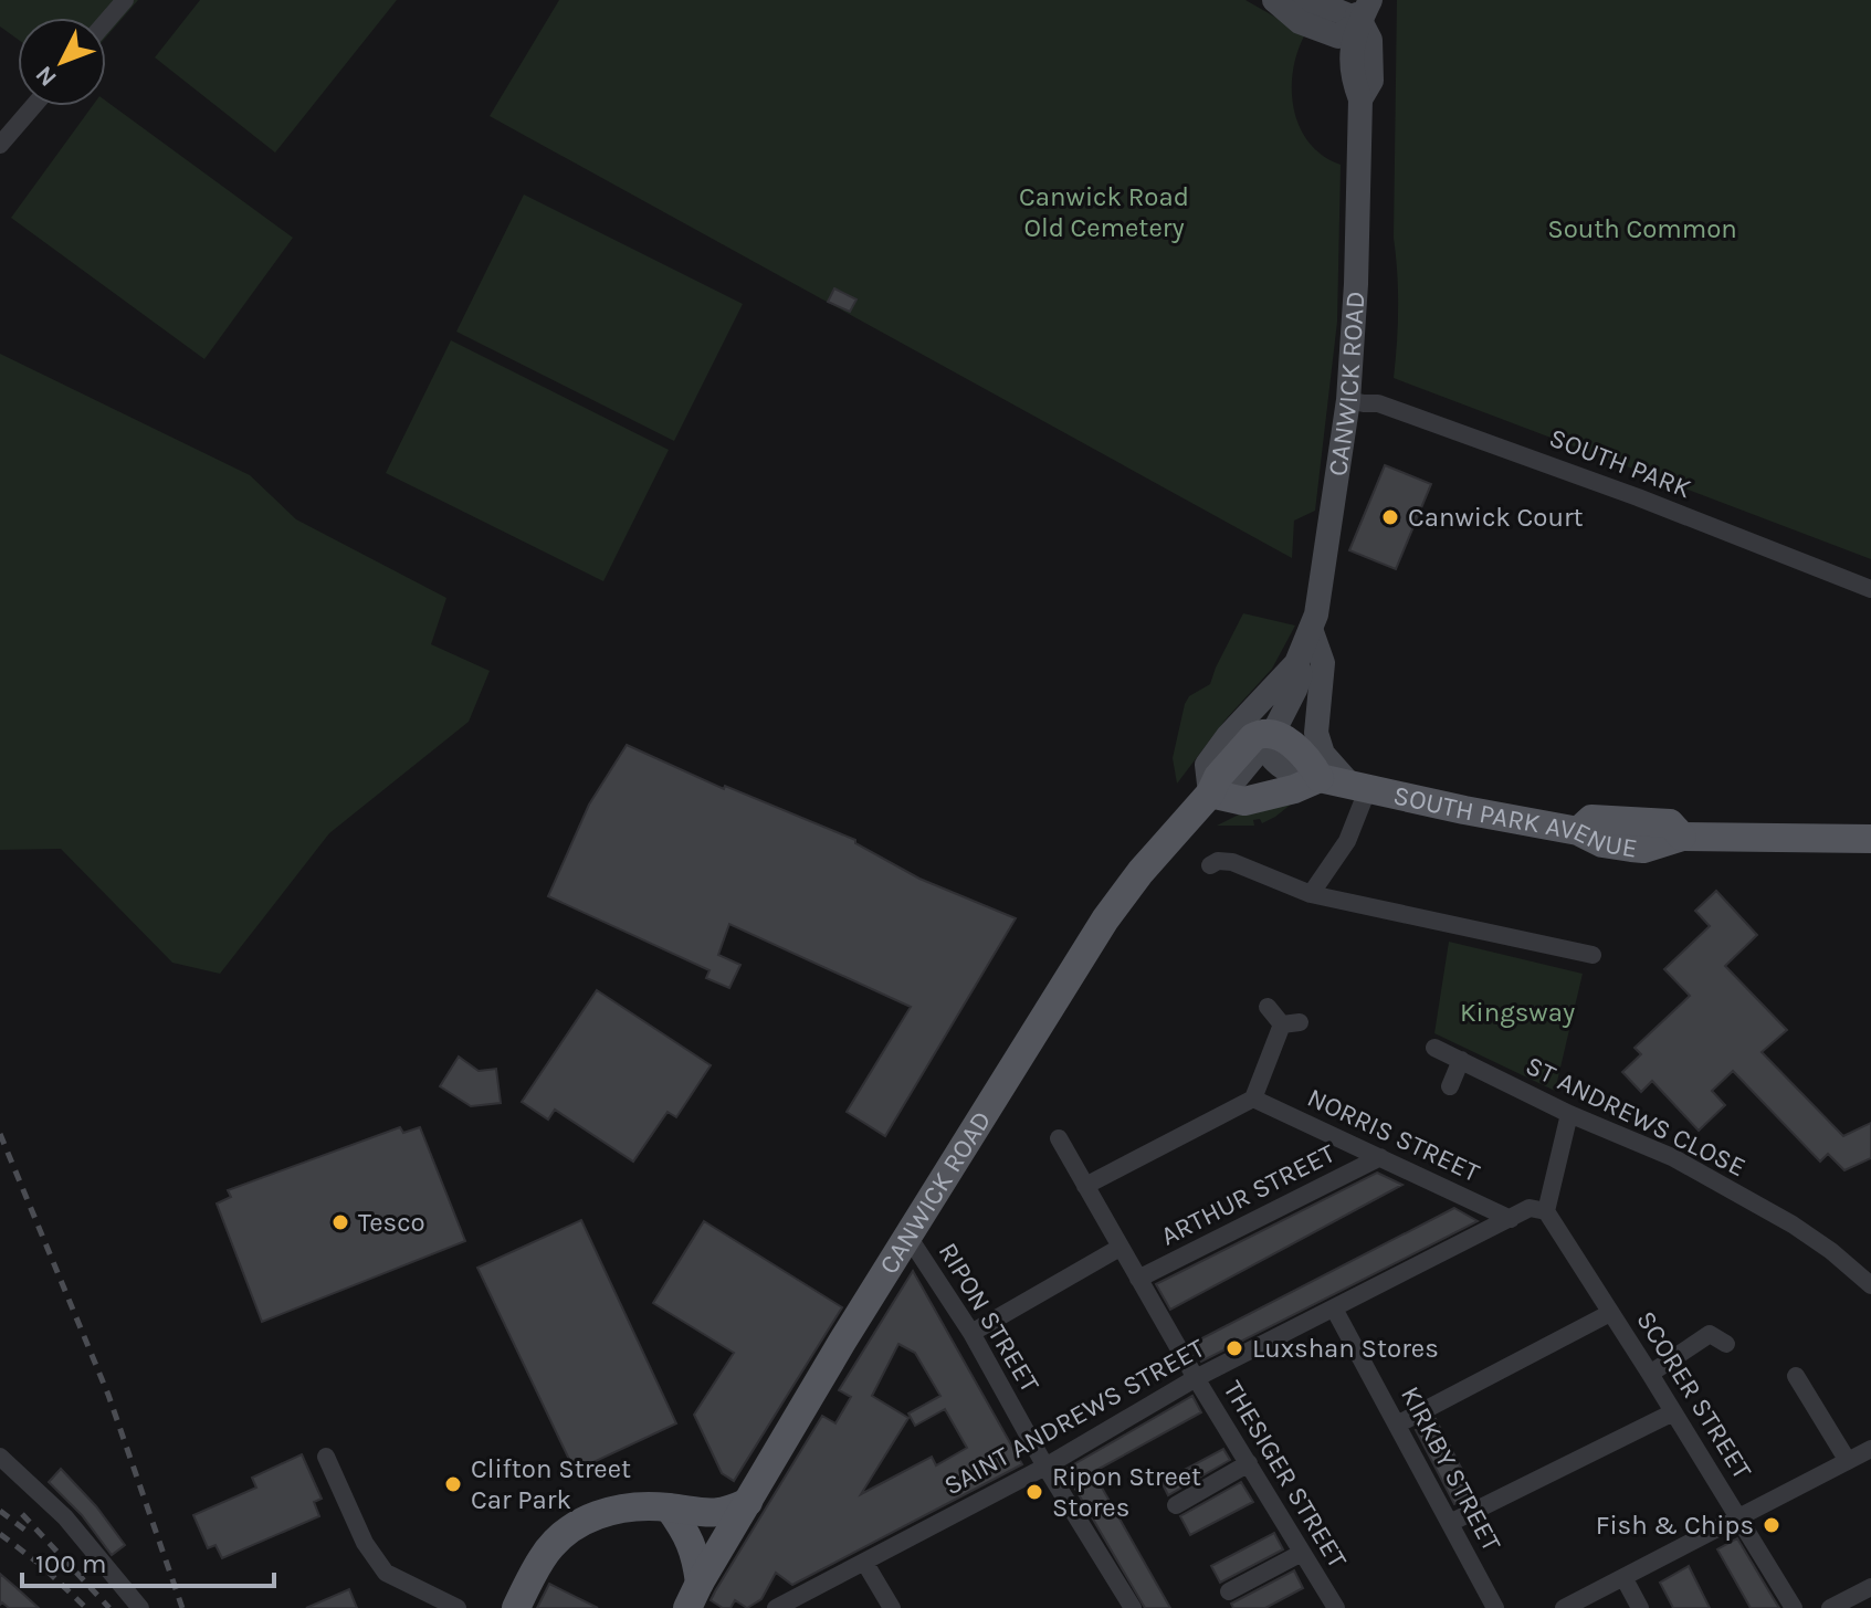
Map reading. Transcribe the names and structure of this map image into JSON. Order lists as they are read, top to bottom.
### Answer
{
  "streets": {
    "main road": ["CANWICK ROAD", "SOUTH PARK AVENUE"],
    "street": [
      "SOUTH PARK",
      "ST ANDREWS CLOSE",
      "NORRIS STREET",
      "ARTHUR STREET",
      "RIPON STREET",
      "SCORER STREET",
      "SAINT ANDREWS STREET",
      "KIRKBY STREET",
      "THESIGER STREET"
    ]
  },
  "crossings": [
    ["CANWICK ROAD", "SOUTH PARK"],
    ["CANWICK ROAD", "RIPON STREET"],
    ["NORRIS STREET", "ARTHUR STREET"],
    ["NORRIS STREET", "SAINT ANDREWS STREET"],
    ["ARTHUR STREET", "THESIGER STREET"],
    ["RIPON STREET", "SAINT ANDREWS STREET"],
    ["SCORER STREET", "SAINT ANDREWS STREET"],
    ["SAINT ANDREWS STREET", "KIRKBY STREET"],
    ["SAINT ANDREWS STREET", "THESIGER STREET"]
  ],
  "parks": ["Canwick Road Old Cemetery", "South Common", "Kingsway"],
  "places": [
    "Canwick Court",
    "Tesco",
    "Luxshan Stores",
    "Clifton Street Car Park",
    "Ripon Street Stores",
    "Fish & Chips"
  ],
  "scale_bar": "100 m",
  "north": "bottom left"
}
